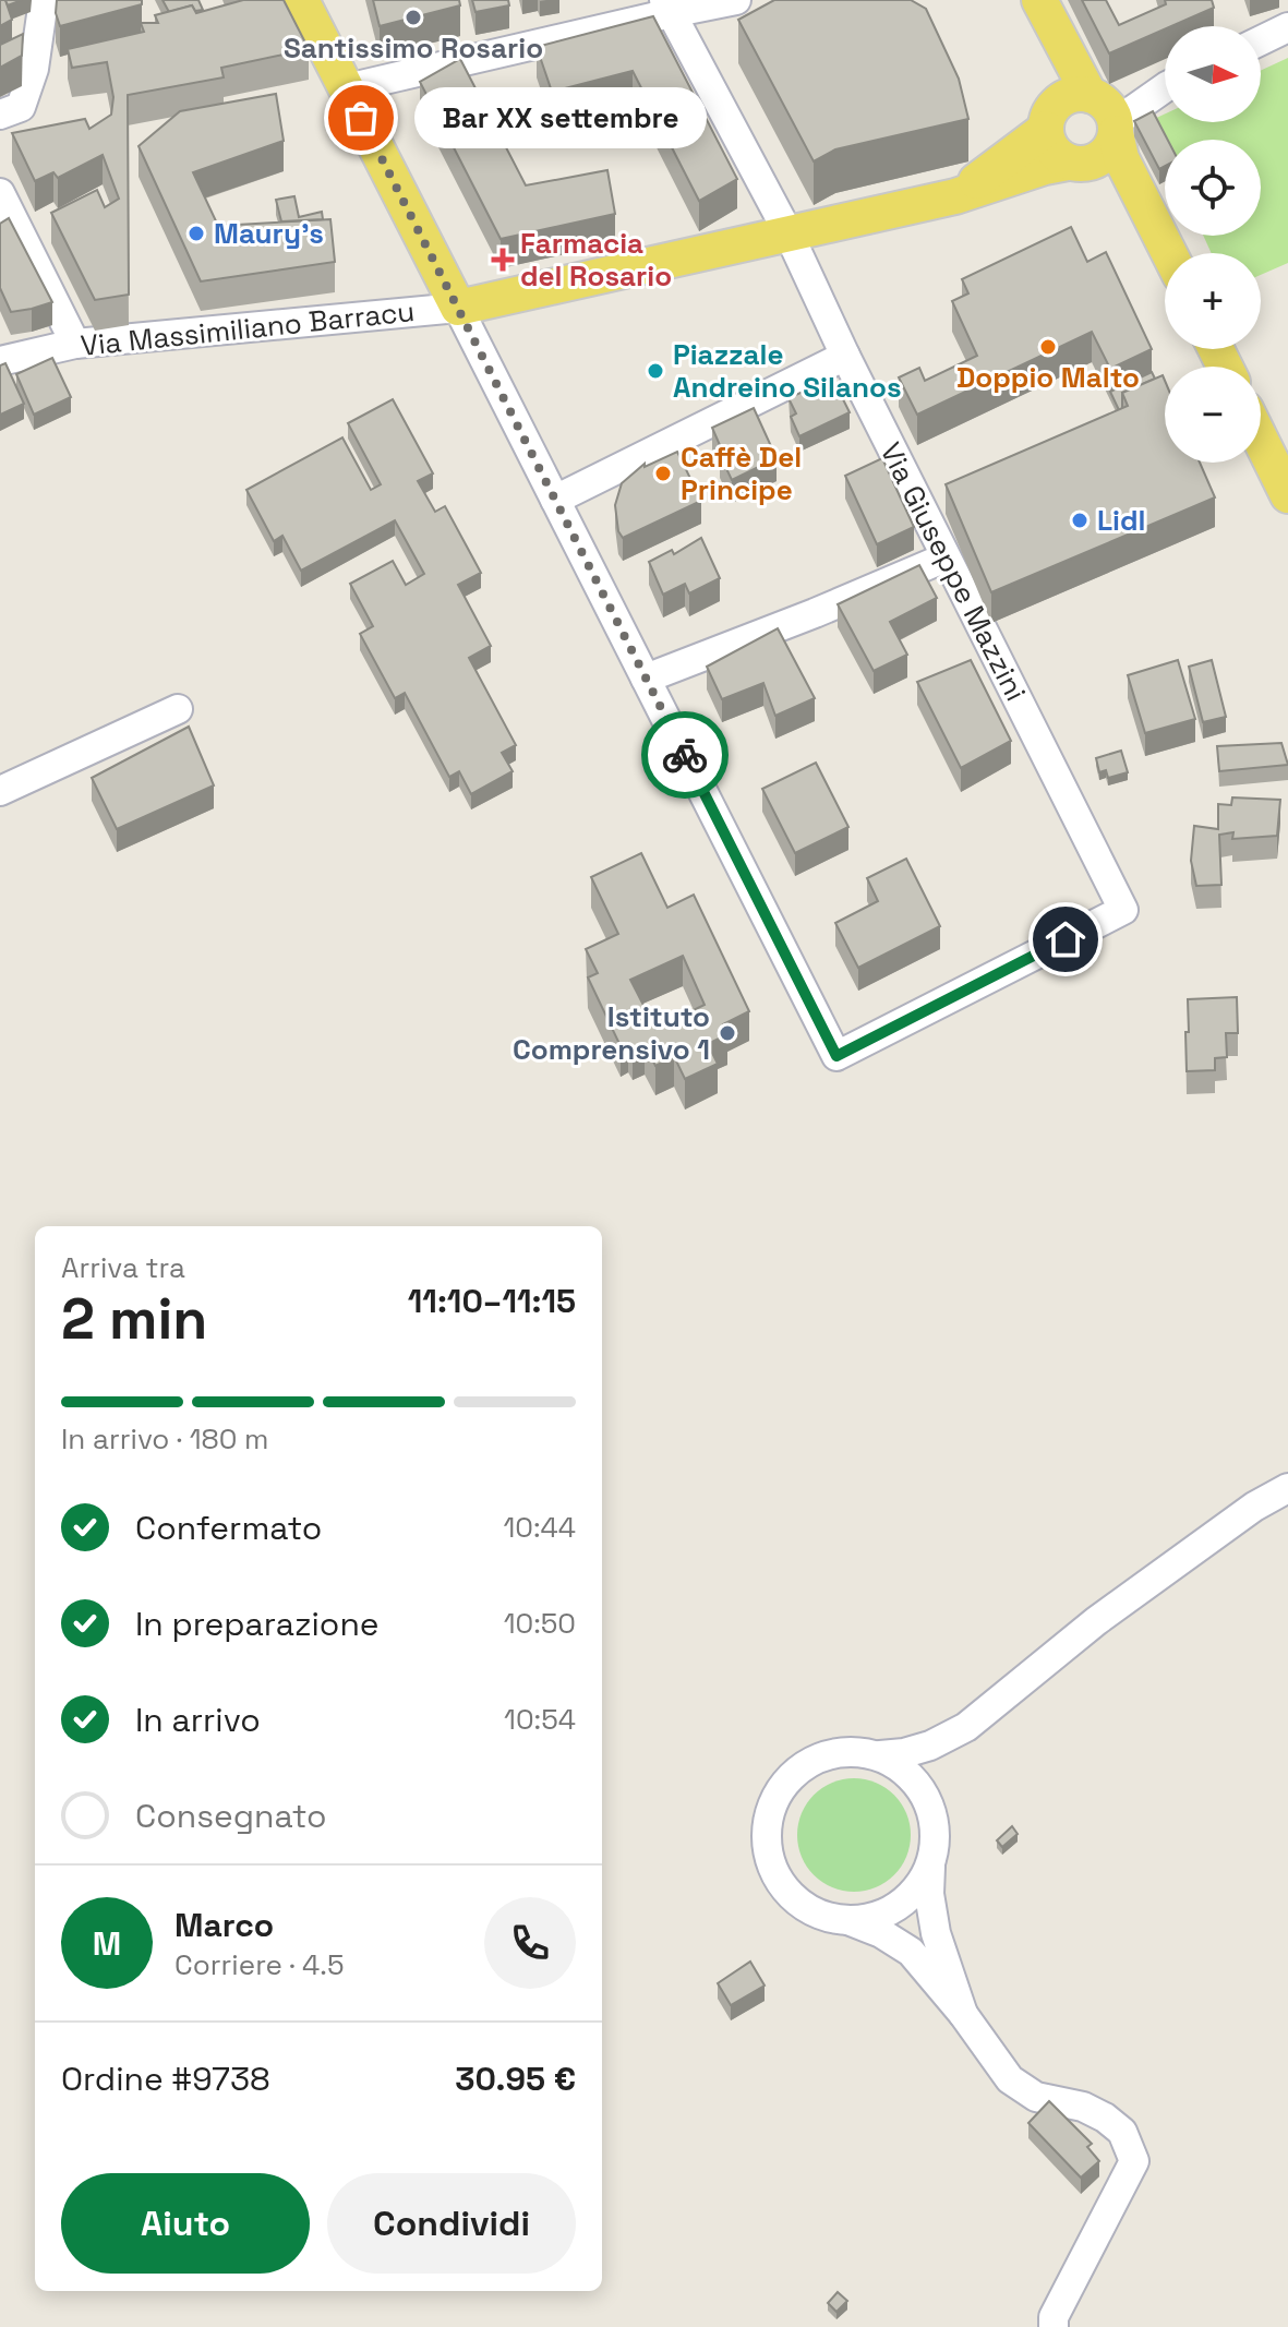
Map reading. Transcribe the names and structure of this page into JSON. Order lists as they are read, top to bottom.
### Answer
{
  "streets": {
    "main road": ["Via Massimiliano Barracu"],
    "street": ["Via Giuseppe Mazzini"]
  },
  "crossings": [
    ["Via Massimiliano Barracu", "Via Giuseppe Mazzini"]
  ],
  "places": {
    "other": [
      "Santissimo Rosario",
      "Bar XX settembre",
      "Maury's",
      "Doppio Malto",
      "Piazzale Andreino Silanos",
      "Caffè Del Principe",
      "Lidl",
      "Istituto Comprensivo 1"
    ],
    "health": ["Farmacia del Rosario"]
  },
  "north": "right",
  "page": {
    "map_buttons": ["+", "−"],
    "bubble": "Bar XX settembre",
    "heading": ["2 min", "Arriva tra", "11:10–11:15"],
    "panel": [
      "Marco",
      "Corriere · 4.5",
      "Ordine #9738",
      "30.95 €"
    ],
    "bar": "In arrivo · 180 m",
    "list": [
      ["Confermato", "10:44"],
      ["In preparazione", "10:50"],
      ["In arrivo", "10:54"],
      "Consegnato"
    ],
    "round": "M",
    "buttons": ["Aiuto", "Condividi"]
  }
}
